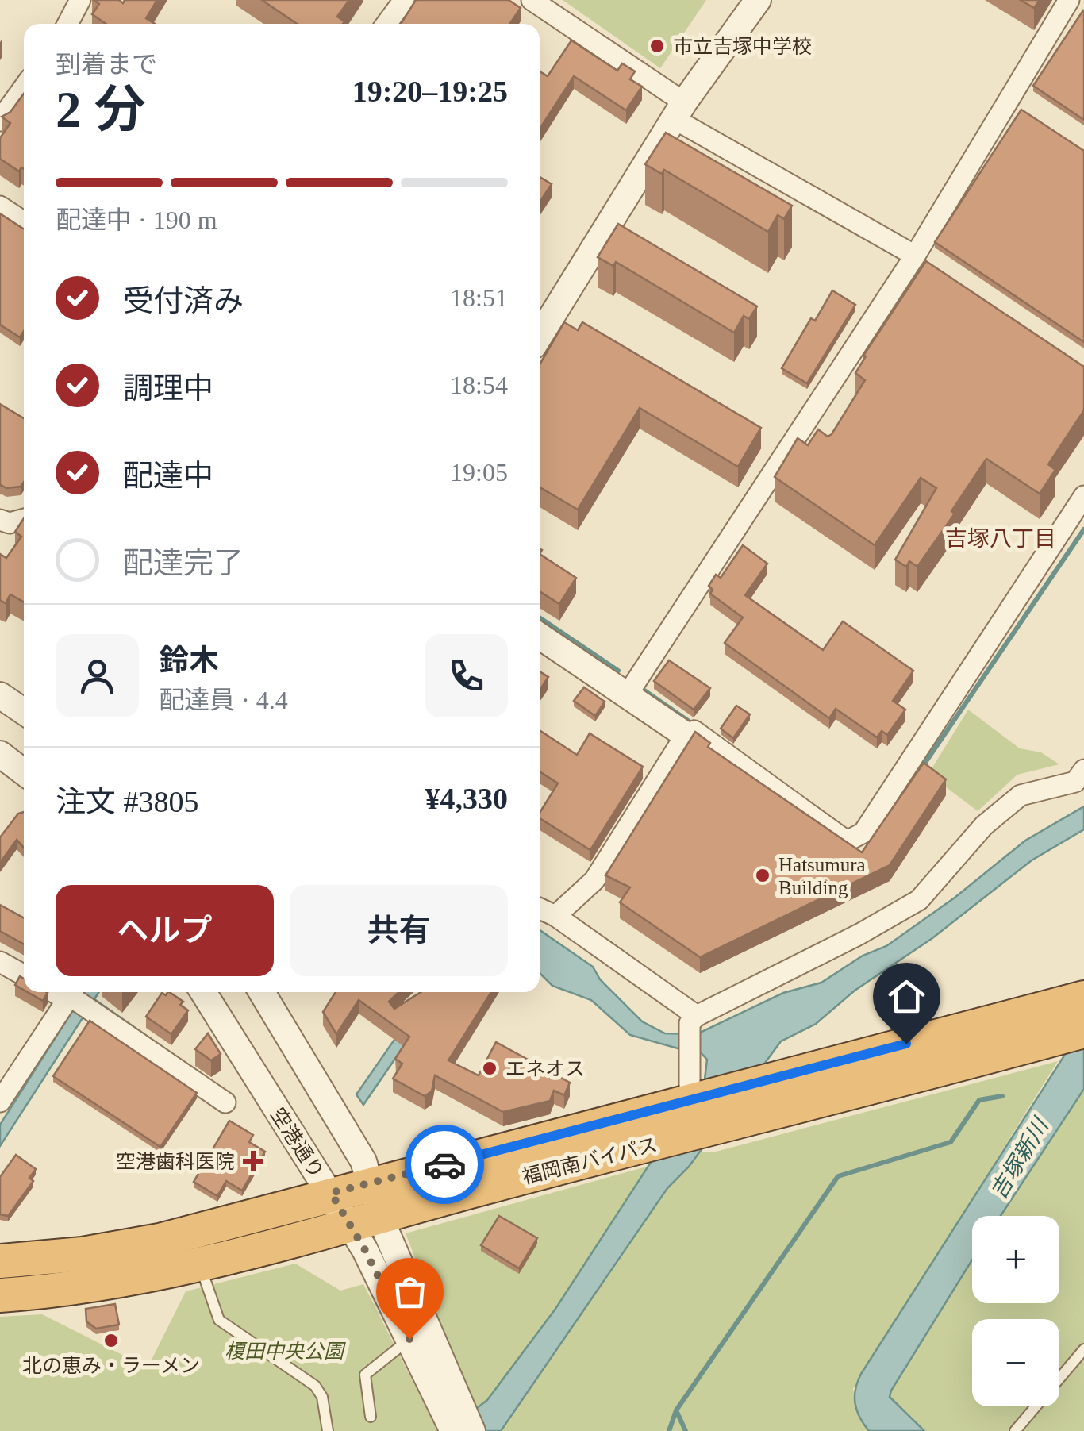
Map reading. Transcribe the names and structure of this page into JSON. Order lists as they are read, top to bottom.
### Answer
{
  "streets": {
    "highway": ["福岡南バイパス"],
    "street": ["空港通り"]
  },
  "crossings": [
    ["空港通り", "福岡南バイパス"]
  ],
  "districts": ["吉塚八丁目"],
  "water": ["吉塚新川"],
  "parks": ["榎田中央公園"],
  "places": {
    "other": [
      "市立吉塚中学校",
      "Hatsumura Building",
      "エネオス",
      "北の恵み・ラーメン"
    ],
    "health": ["空港歯科医院"]
  },
  "page": {
    "heading": ["2 分", "到着まで", "19:20–19:25"],
    "panel": [
      "鈴木",
      "配達員 · 4.4",
      "注文 #3805",
      "¥4,330"
    ],
    "bar": "配達中 · 190 m",
    "list": [
      ["受付済み", "18:51"],
      ["調理中", "18:54"],
      ["配達中", "19:05"],
      "配達完了"
    ],
    "buttons": ["ヘルプ", "共有"],
    "map_buttons": ["+", "−"]
  }
}
